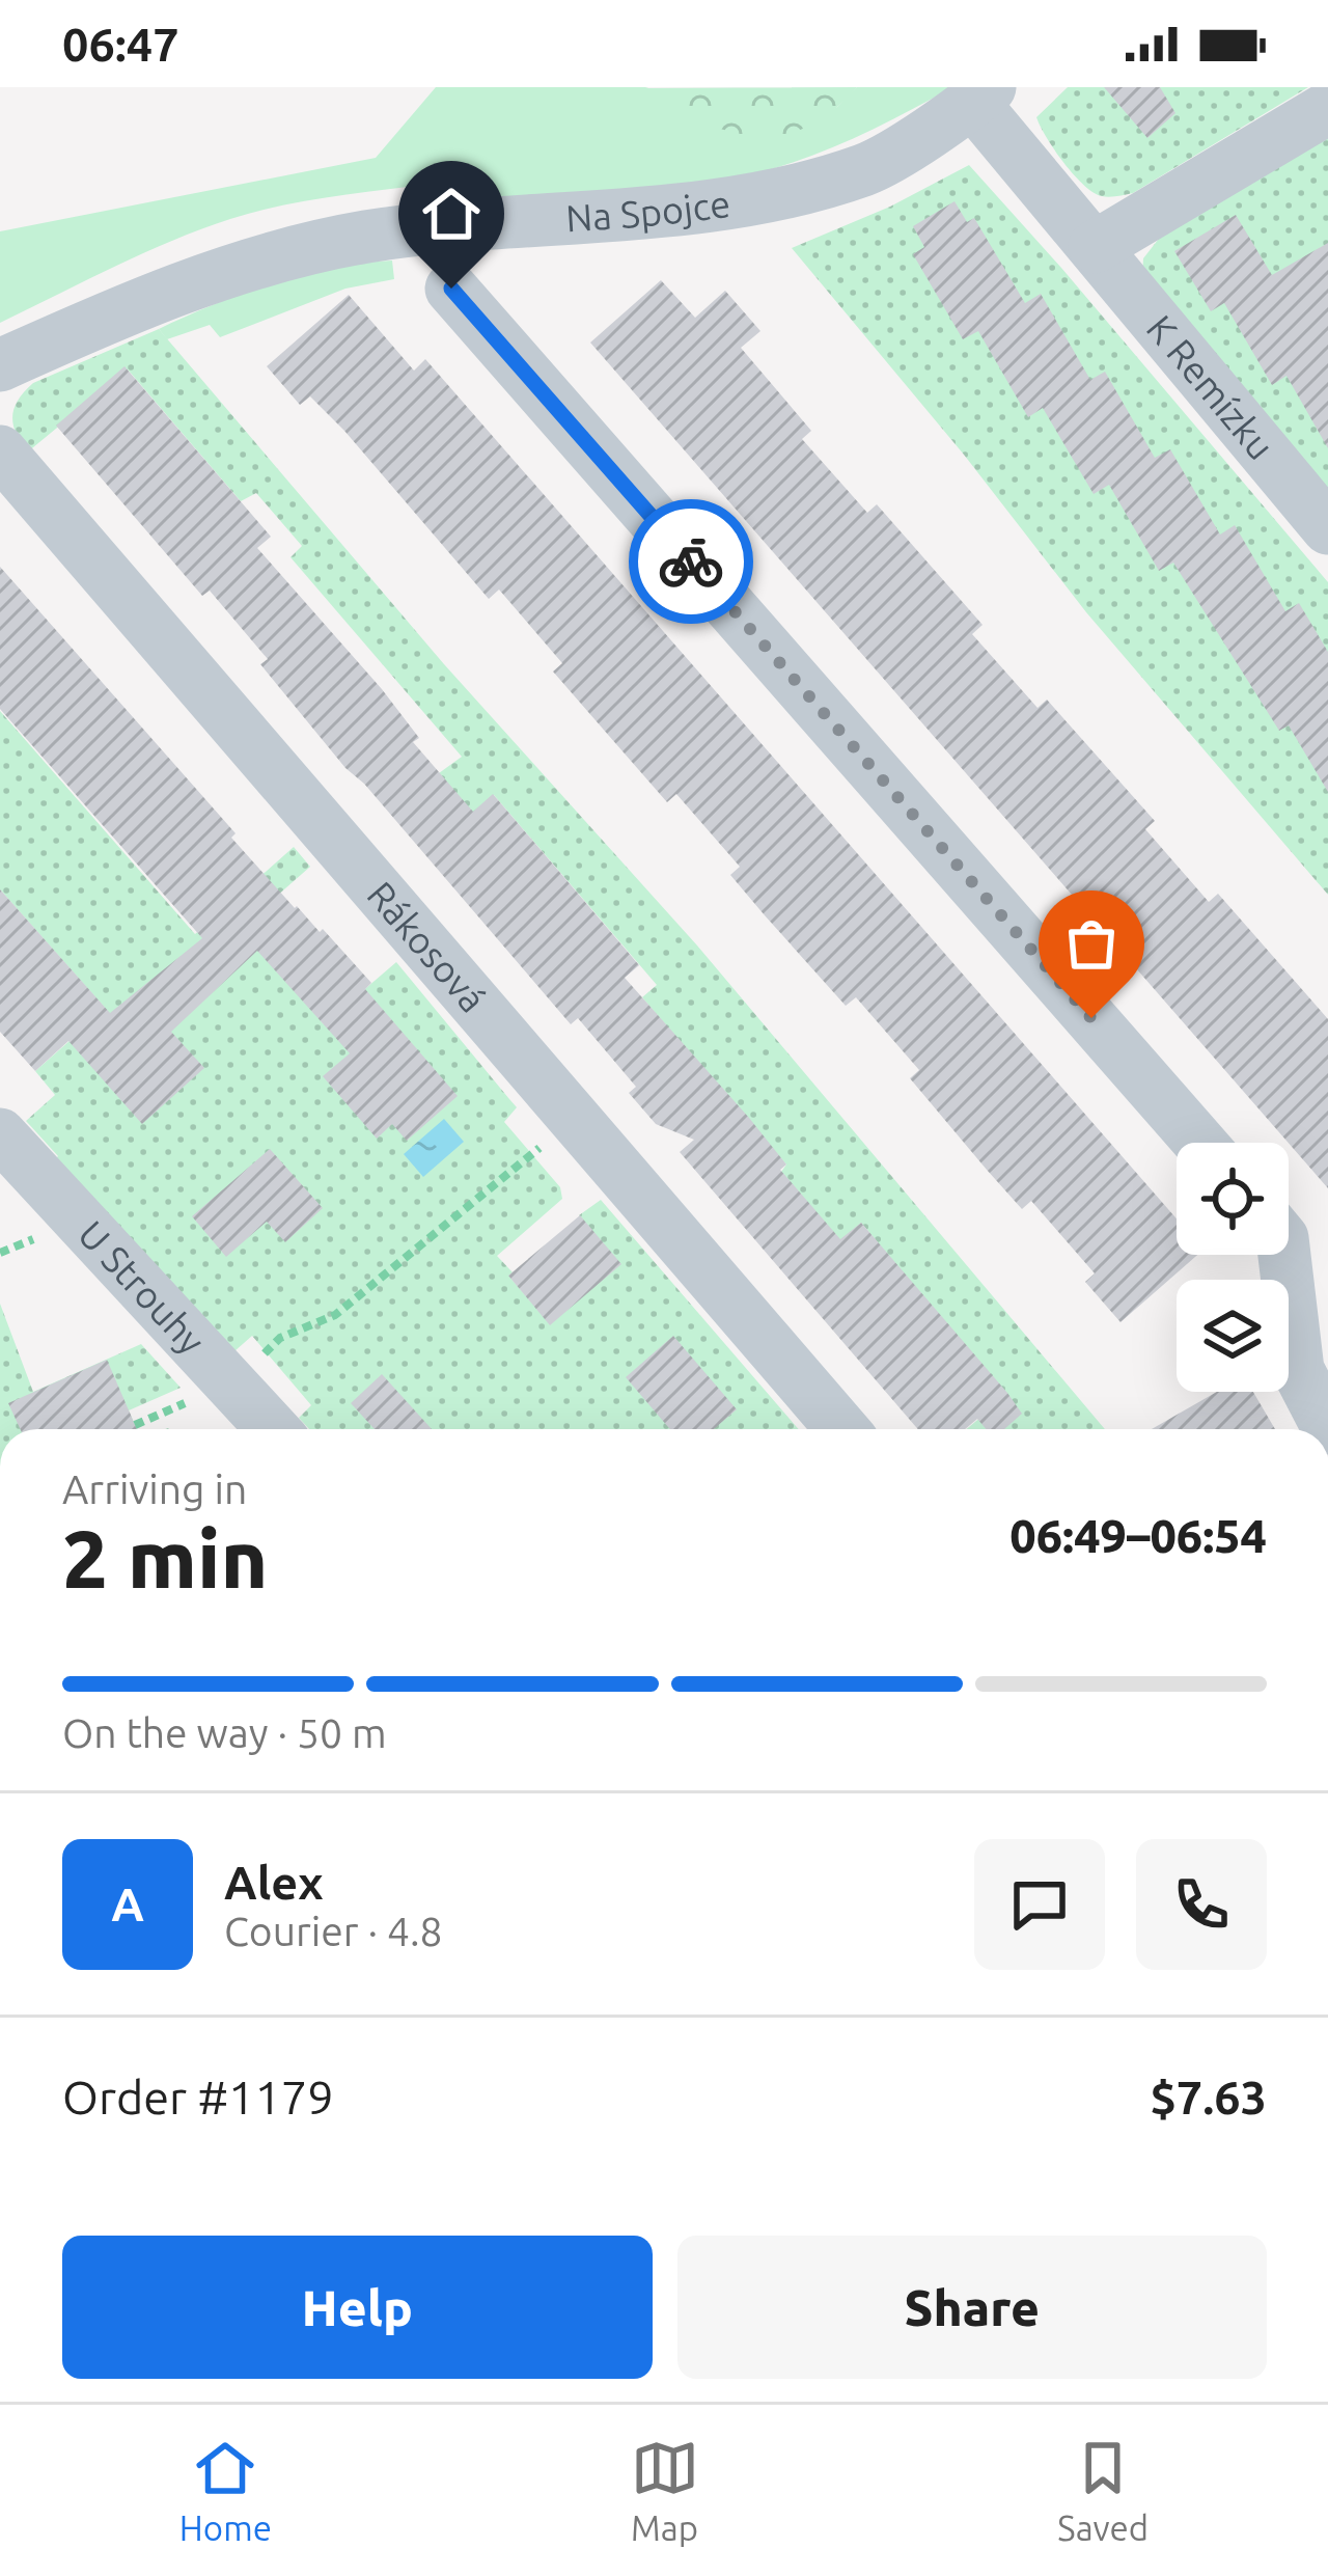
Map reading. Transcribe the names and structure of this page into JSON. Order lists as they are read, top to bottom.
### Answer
{
  "streets": {
    "street": [
      "Na Spojce",
      "K Remízku",
      "Rákosová",
      "U Strouhy"
    ]
  },
  "crossings": [
    ["Na Spojce", "K Remízku"]
  ],
  "page": {
    "status": "06:47",
    "heading": ["2 min", "Arriving in", "06:49–06:54"],
    "panel": [
      "Alex",
      "Courier · 4.8",
      "Order #1179",
      "$7.63"
    ],
    "bar": "On the way · 50 m",
    "round": "A",
    "buttons": ["Help", "Share"],
    "tabs": ["Home", "Map", "Saved"]
  }
}
